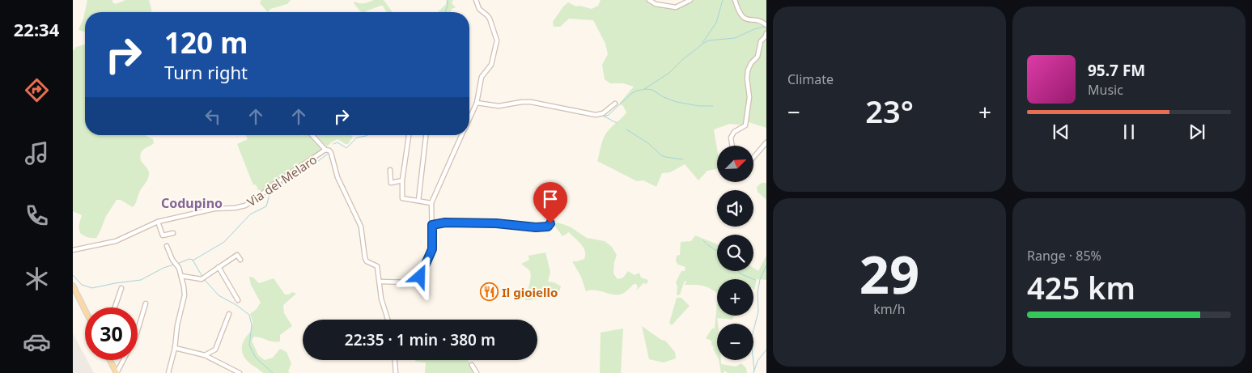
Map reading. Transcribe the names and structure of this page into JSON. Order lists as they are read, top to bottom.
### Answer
{
  "streets": {
    "street": ["Via del Melaro"]
  },
  "districts": ["Codupino"],
  "places": {
    "restaurant": ["Il gioiello"]
  },
  "north": "top right",
  "page": {
    "tabs": "22:34",
    "tile": [
      "Climate",
      ["29", "km/h"],
      ["Range · 85%", "425 km"]
    ],
    "turn": ["120 m", "Turn right"],
    "song": ["95.7 FM", "Music"],
    "heat": ["−", "23°", "+"],
    "map_buttons": ["+", "−"],
    "limit": "30",
    "trip": "22:35 · 1 min · 380 m"
  }
}
